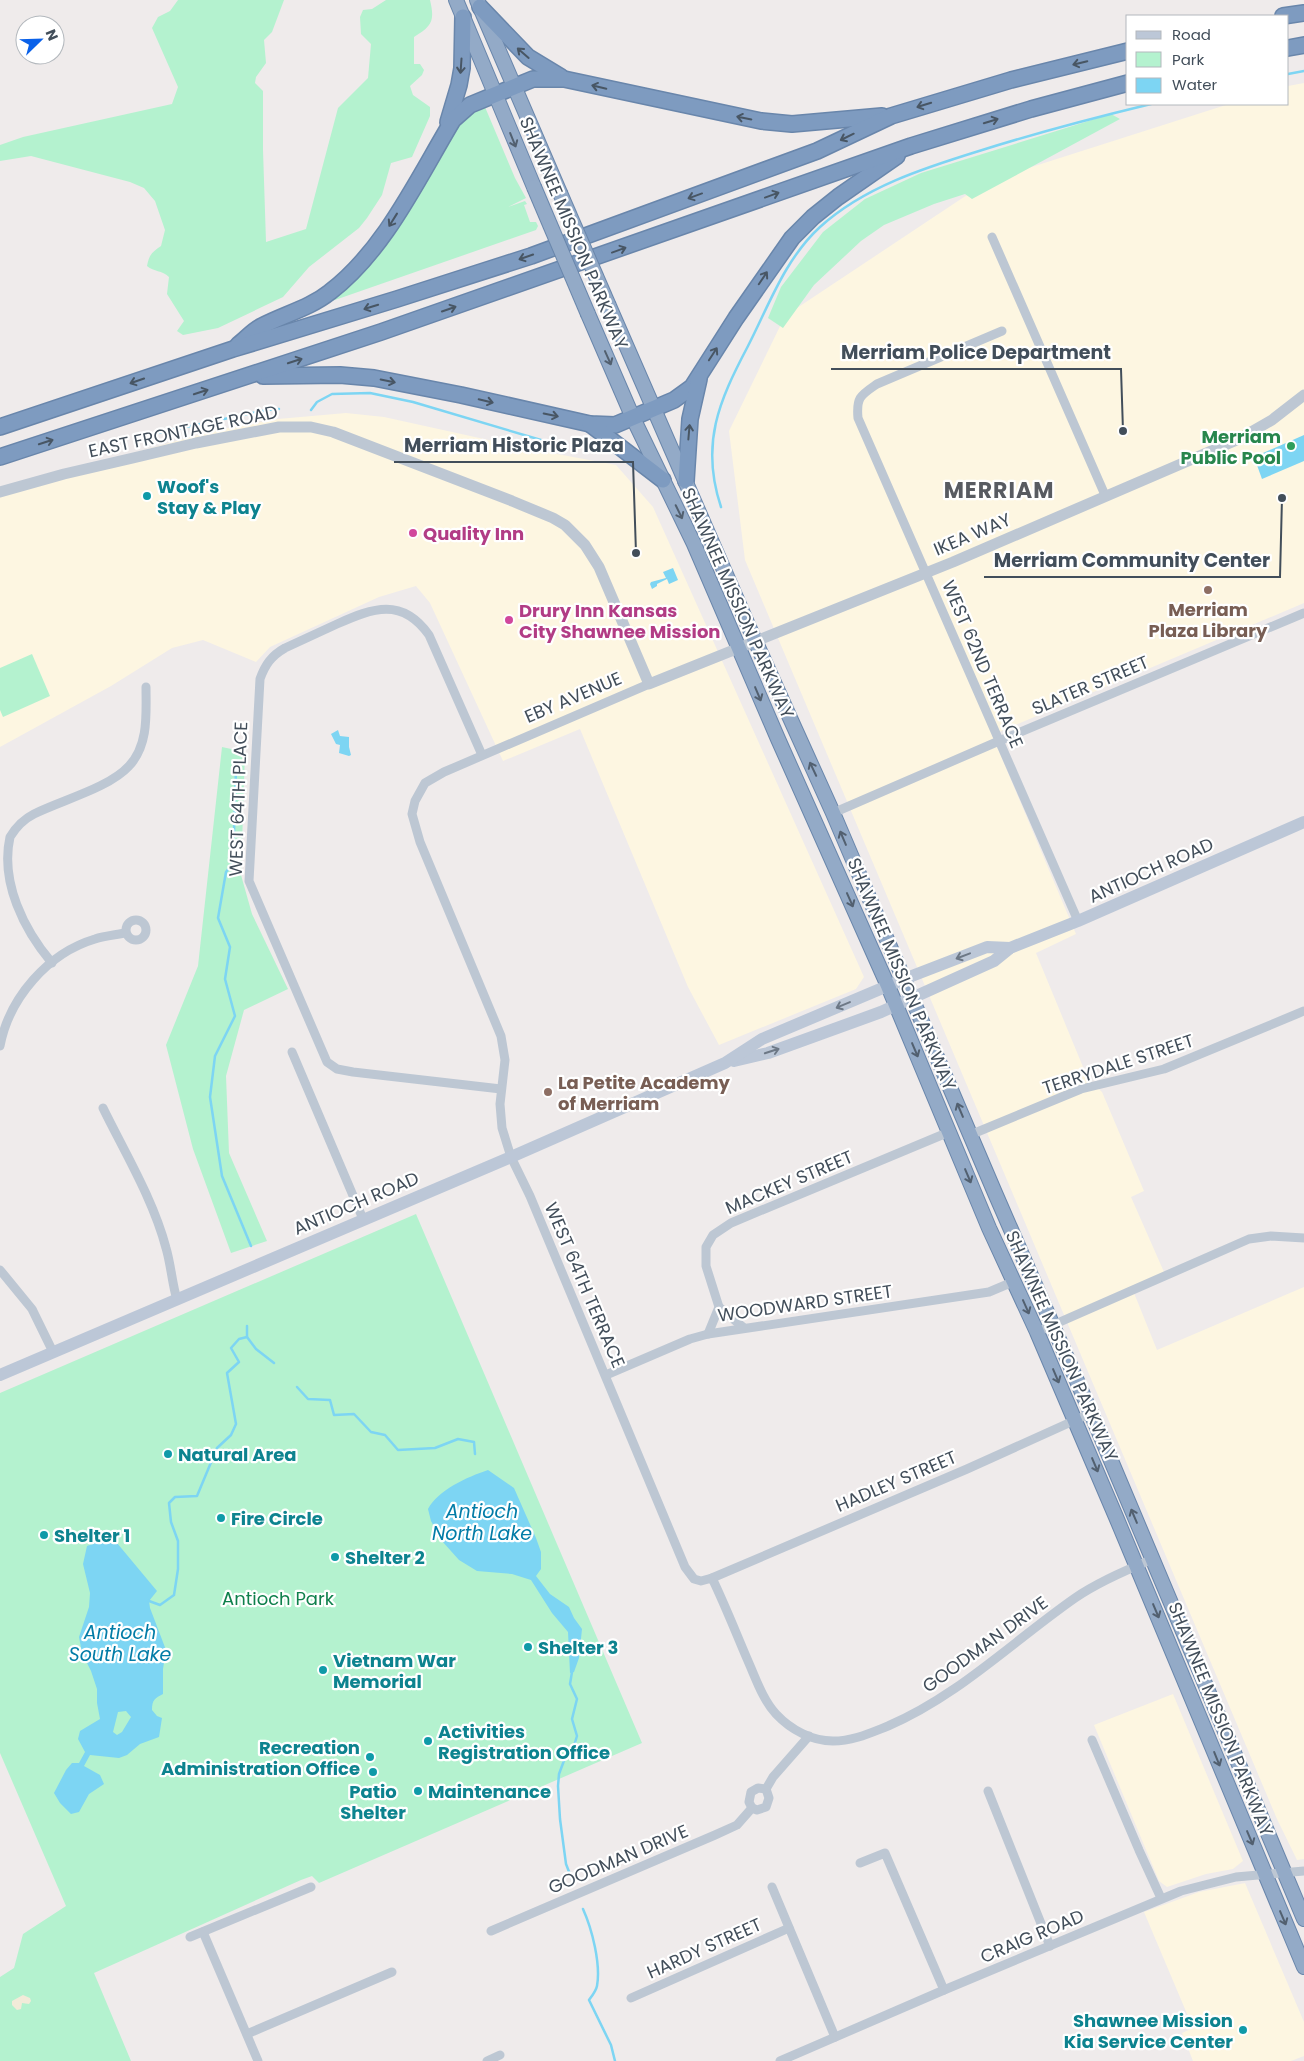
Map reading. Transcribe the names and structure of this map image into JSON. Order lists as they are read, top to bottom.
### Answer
{
  "streets": {
    "highway": ["SHAWNEE MISSION PARKWAY"],
    "main road": ["ANTIOCH ROAD"],
    "street": [
      "EAST FRONTAGE ROAD",
      "IKEA WAY",
      "WEST 62ND TERRACE",
      "SLATER STREET",
      "EBY AVENUE",
      "WEST 64TH PLACE",
      "TERRYDALE STREET",
      "MACKEY STREET",
      "WEST 64TH TERRACE",
      "WOODWARD STREET",
      "HADLEY STREET",
      "GOODMAN DRIVE",
      "CRAIG ROAD",
      "HARDY STREET"
    ]
  },
  "crossings": [
    ["SHAWNEE MISSION PARKWAY", "IKEA WAY"],
    ["SHAWNEE MISSION PARKWAY", "SLATER STREET"],
    ["SHAWNEE MISSION PARKWAY", "EBY AVENUE"],
    ["SHAWNEE MISSION PARKWAY", "ANTIOCH ROAD"],
    ["SHAWNEE MISSION PARKWAY", "TERRYDALE STREET"],
    ["SHAWNEE MISSION PARKWAY", "MACKEY STREET"],
    ["SHAWNEE MISSION PARKWAY", "WOODWARD STREET"],
    ["SHAWNEE MISSION PARKWAY", "HADLEY STREET"],
    ["SHAWNEE MISSION PARKWAY", "GOODMAN DRIVE"],
    ["SHAWNEE MISSION PARKWAY", "CRAIG ROAD"],
    ["EAST FRONTAGE ROAD", "EBY AVENUE"],
    ["IKEA WAY", "WEST 62ND TERRACE"],
    ["IKEA WAY", "EBY AVENUE"],
    ["WEST 62ND TERRACE", "SLATER STREET"],
    ["WEST 62ND TERRACE", "ANTIOCH ROAD"],
    ["EBY AVENUE", "WEST 64TH PLACE"],
    ["EBY AVENUE", "WEST 64TH TERRACE"],
    ["WEST 64TH PLACE", "WEST 64TH TERRACE"],
    ["ANTIOCH ROAD", "WEST 64TH TERRACE"],
    ["WEST 64TH TERRACE", "WOODWARD STREET"],
    ["WEST 64TH TERRACE", "HADLEY STREET"]
  ],
  "districts": ["MERRIAM"],
  "water": ["Antioch North Lake", "Antioch South Lake"],
  "parks": ["Antioch Park"],
  "places": [
    "Merriam Police Department",
    "Merriam Public Pool",
    "Woof's Stay & Play",
    "Merriam Community Center",
    "Quality Inn",
    "Merriam Historic Plaza",
    "Merriam Plaza Library",
    "Drury Inn Kansas City Shawnee Mission",
    "La Petite Academy of Merriam",
    "Natural Area",
    "Fire Circle",
    "Shelter 1",
    "Shelter 2",
    "Shelter 3",
    "Vietnam War Memorial",
    "Activities Registration Office",
    "Recreation Administration Office",
    "Patio Shelter",
    "Maintenance",
    "Shawnee Mission Kia Service Center"
  ],
  "legend": ["Road", "Park", "Water"],
  "north": "top right"
}
